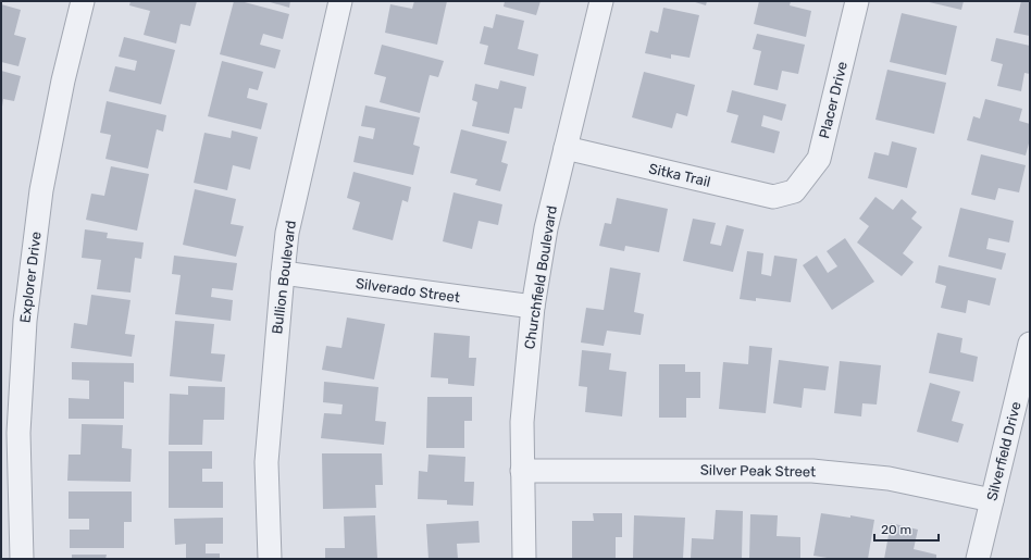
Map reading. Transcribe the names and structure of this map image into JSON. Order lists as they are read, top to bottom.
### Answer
{
  "streets": {
    "street": [
      "Placer Drive",
      "Sitka Trail",
      "Explorer Drive",
      "Bullion Boulevard",
      "Churchfield Boulevard",
      "Silverado Street",
      "Silverfield Drive",
      "Silver Peak Street"
    ]
  },
  "crossings": [
    ["Placer Drive", "Sitka Trail"],
    ["Sitka Trail", "Churchfield Boulevard"],
    ["Bullion Boulevard", "Silverado Street"],
    ["Churchfield Boulevard", "Silverado Street"],
    ["Churchfield Boulevard", "Silver Peak Street"],
    ["Silverfield Drive", "Silver Peak Street"]
  ],
  "scale_bar": "20 m"
}
